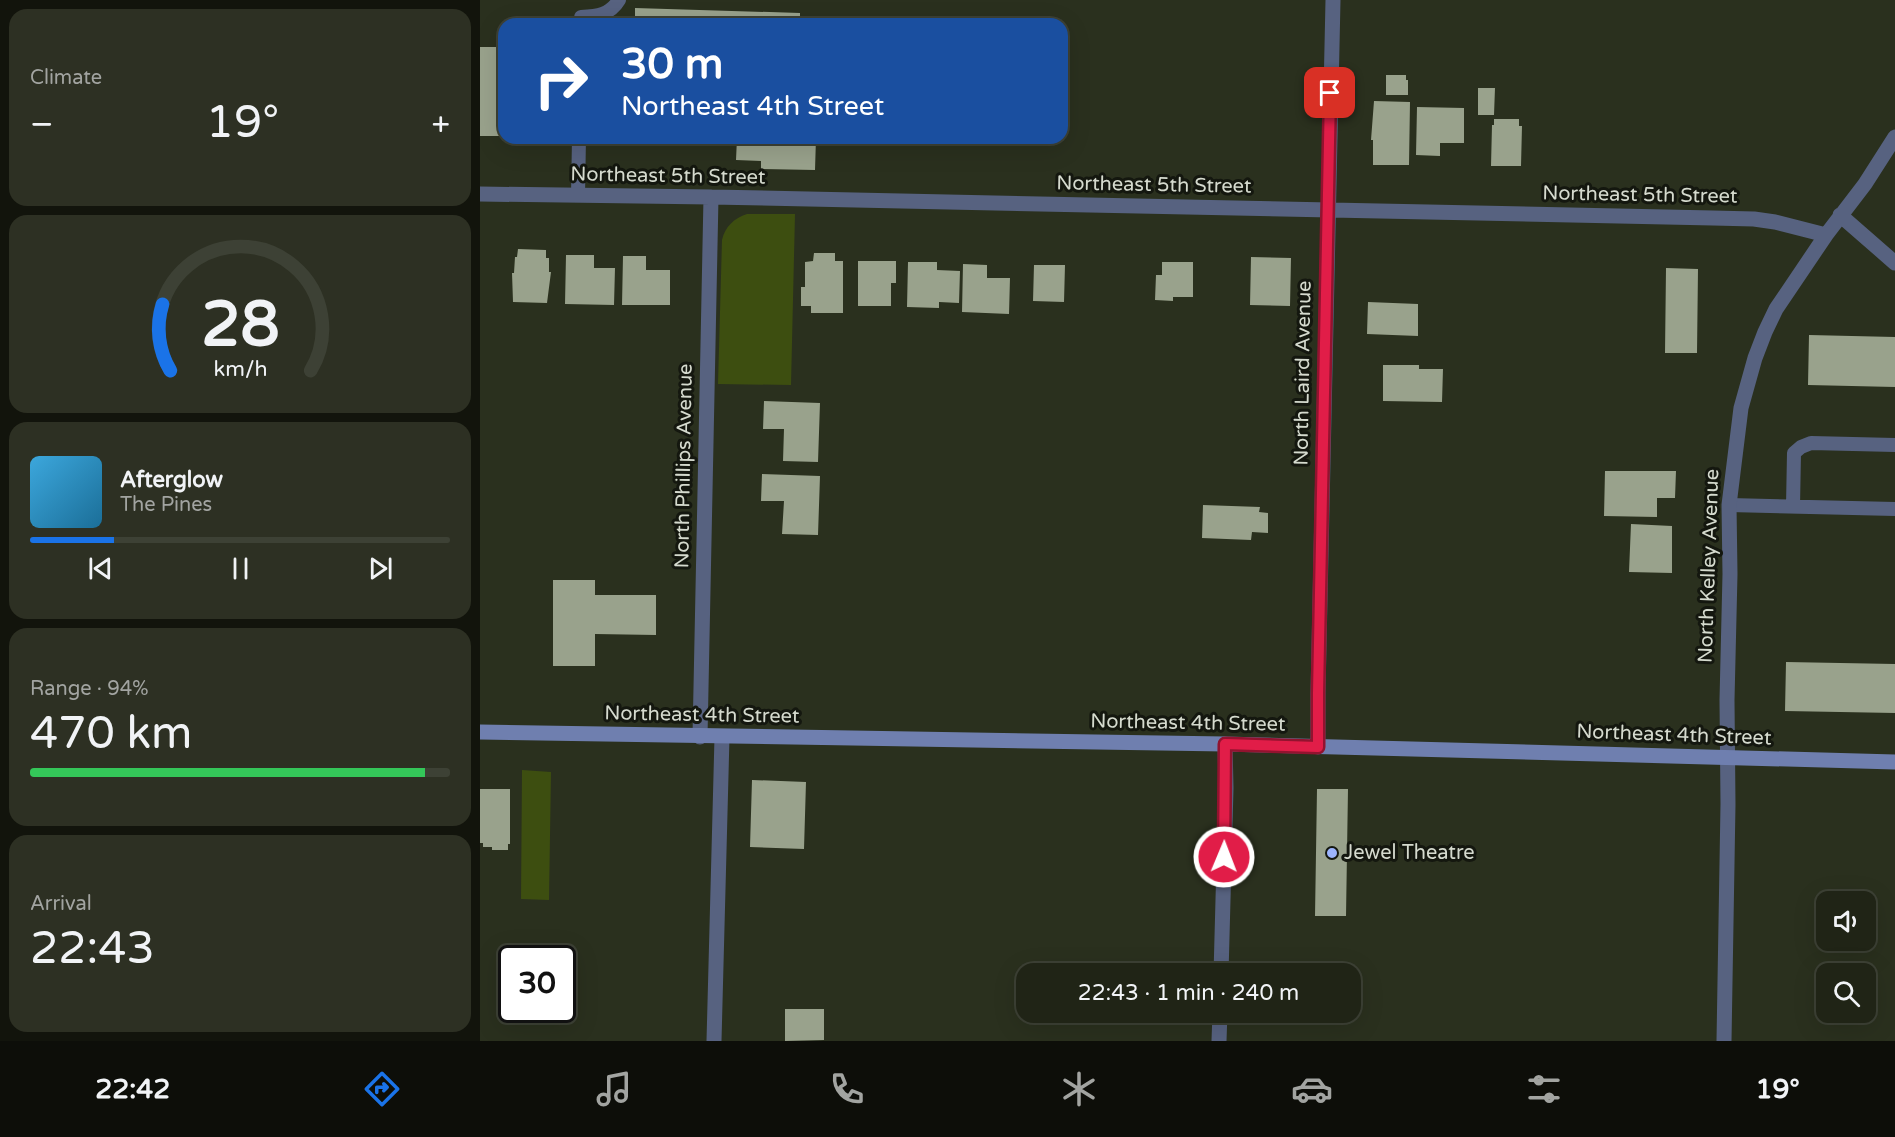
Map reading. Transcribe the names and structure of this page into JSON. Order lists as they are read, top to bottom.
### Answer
{
  "streets": {
    "main road": ["Northeast 4th Street"],
    "street": [
      "Northeast 5th Street",
      "North Laird Avenue",
      "North Phillips Avenue",
      "North Kelley Avenue"
    ]
  },
  "crossings": [
    ["Northeast 5th Street", "North Laird Avenue"],
    ["Northeast 5th Street", "North Phillips Avenue"],
    ["Northeast 5th Street", "North Kelley Avenue"],
    ["North Laird Avenue", "Northeast 4th Street"],
    ["North Phillips Avenue", "Northeast 4th Street"],
    ["North Kelley Avenue", "Northeast 4th Street"]
  ],
  "places": ["Jewel Theatre"],
  "page": {
    "tile": [
      "Climate",
      ["Range · 94%", "470 km"],
      ["Arrival", "22:43"]
    ],
    "turn": ["30 m", "Northeast 4th Street"],
    "heat": ["−", "19°", "+"],
    "song": ["Afterglow", "The Pines"],
    "limit": "30",
    "trip": "22:43 · 1 min · 240 m",
    "tabs": ["22:42", "19°"],
    "gauge": ["28", "km/h"]
  }
}
